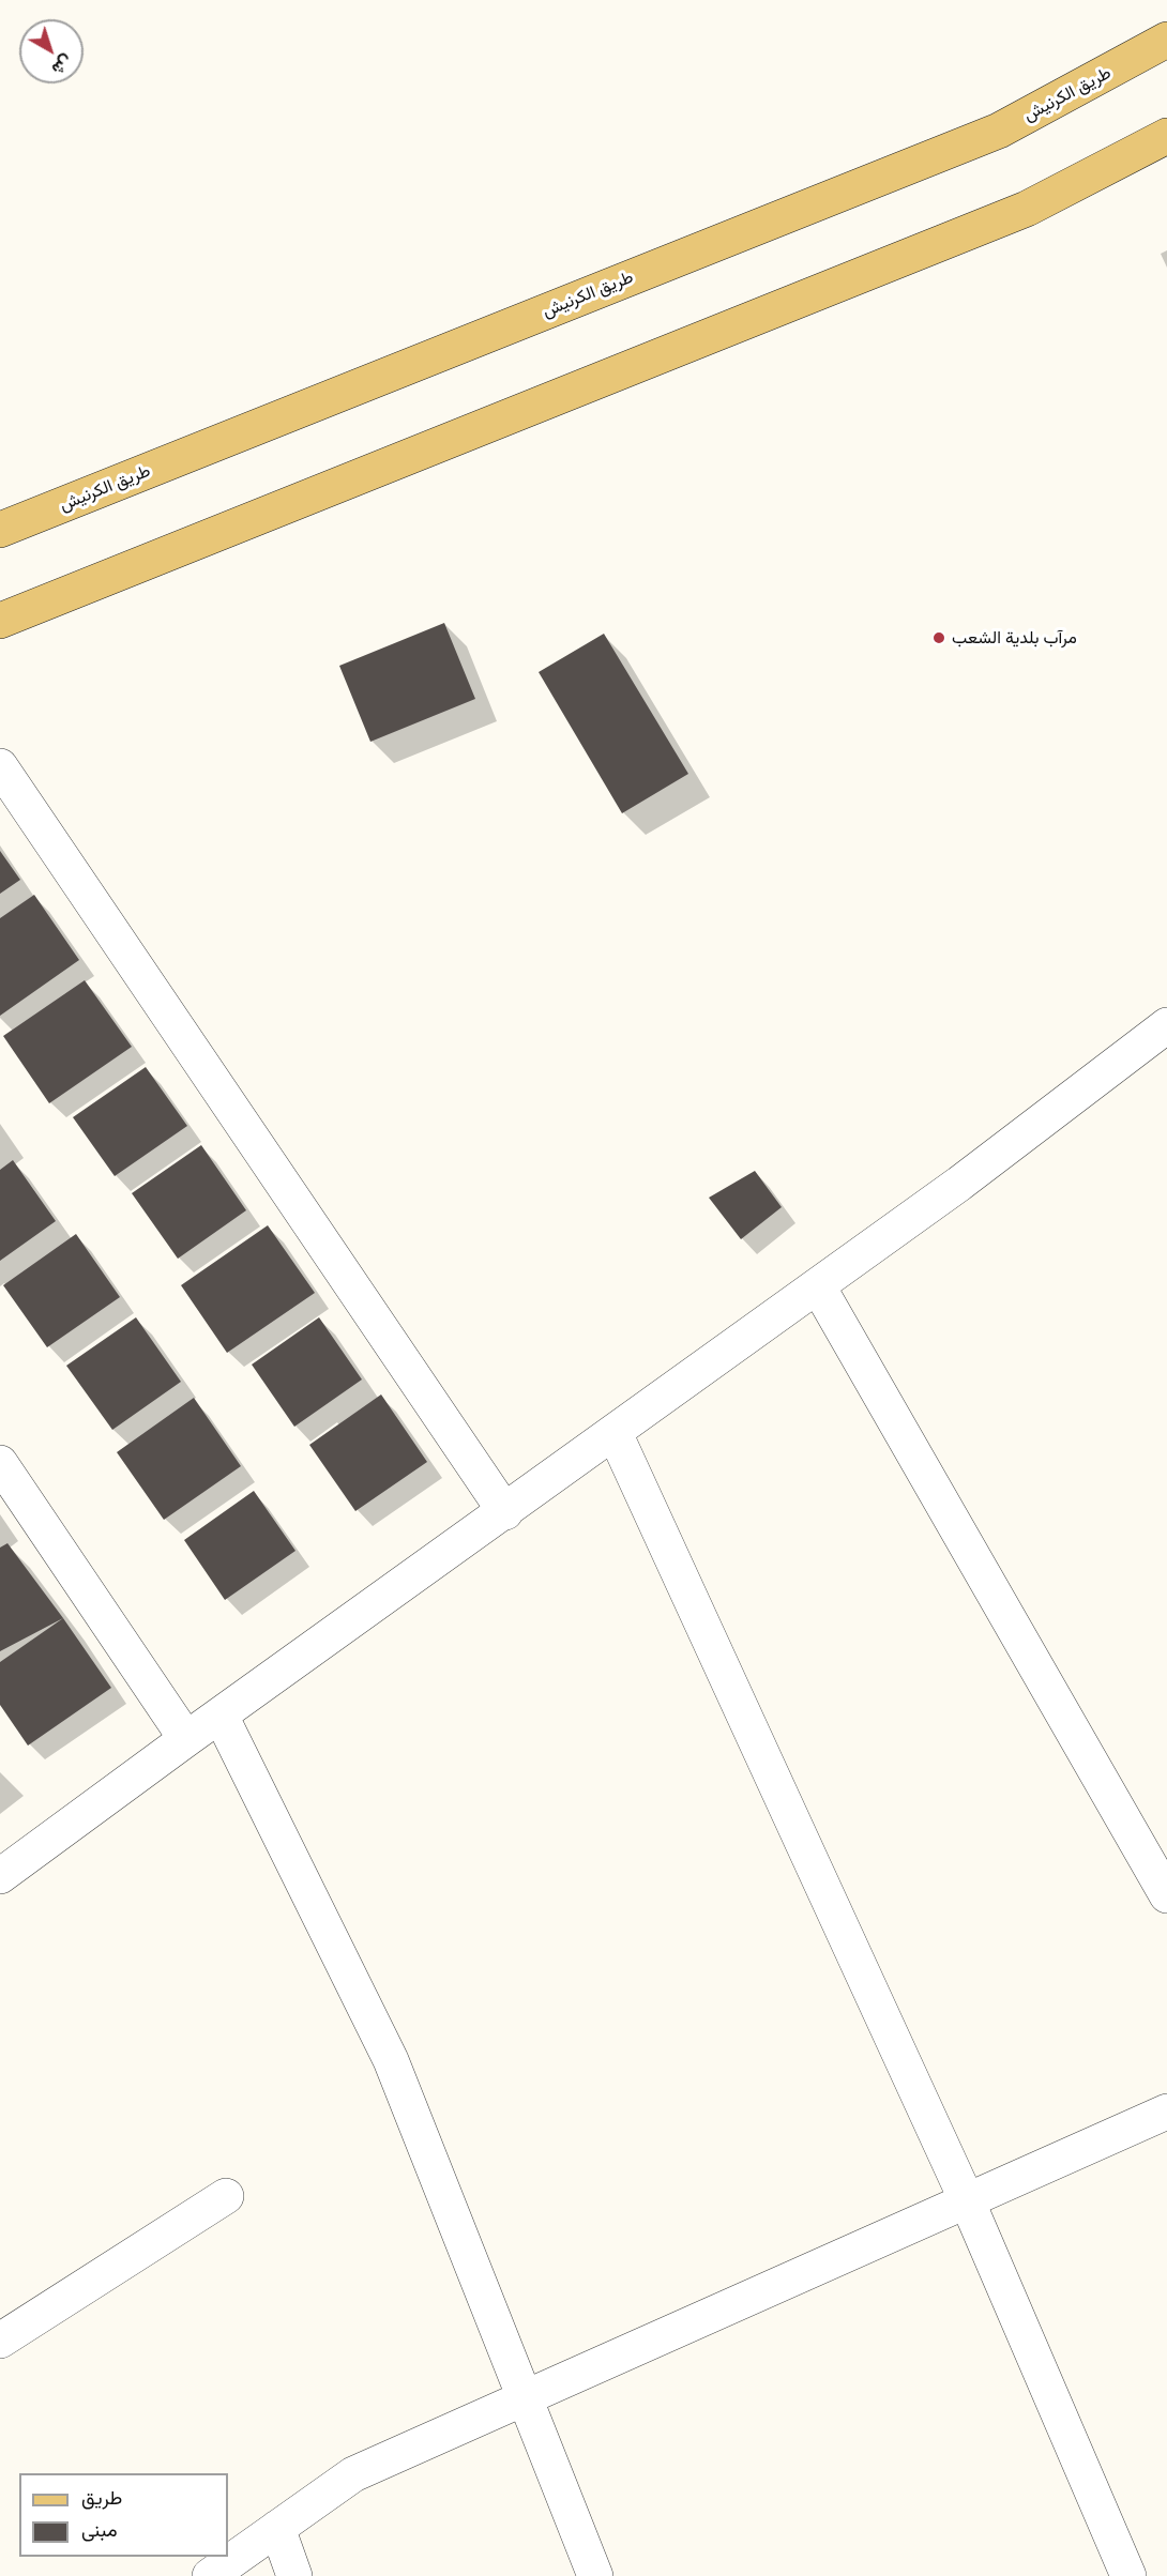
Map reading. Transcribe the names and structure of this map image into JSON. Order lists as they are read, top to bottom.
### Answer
{
  "streets": {
    "main road": ["طريق الكرنيش"]
  },
  "places": ["مرآب بلدية الشعب"],
  "legend": ["طريق", "مبنى"],
  "north": "bottom right"
}
